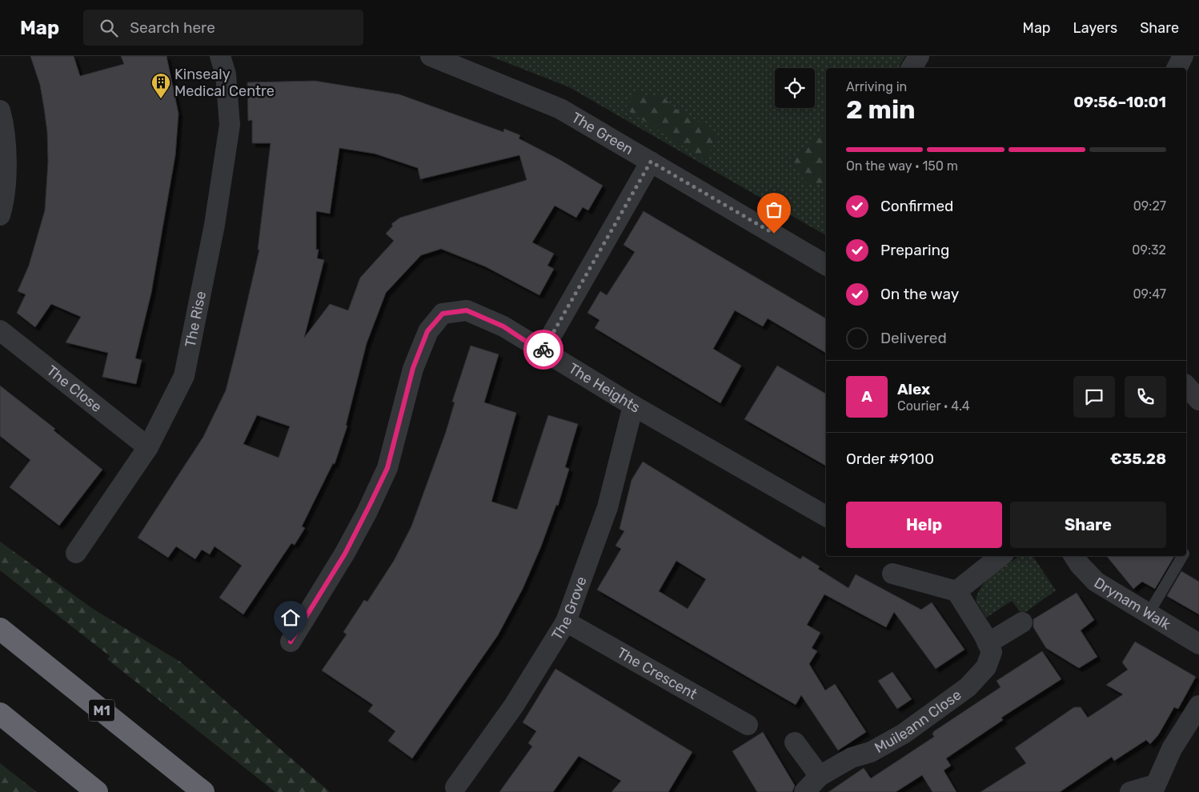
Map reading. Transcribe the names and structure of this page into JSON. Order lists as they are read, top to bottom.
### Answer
{
  "streets": {
    "highway": ["M1"],
    "street": [
      "The Green",
      "The Rise",
      "The Heights",
      "The Close",
      "Drynam Walk",
      "The Grove",
      "The Crescent",
      "Muileann Close"
    ]
  },
  "crossings": [
    ["The Rise", "The Close"],
    ["The Heights", "The Grove"],
    ["The Grove", "The Crescent"]
  ],
  "places": {
    "building": ["Kinsealy Medical Centre"]
  },
  "page": {
    "header": "Map",
    "search": "Search here",
    "nav": ["Map", "Layers", "Share"],
    "heading": ["2 min", "Arriving in", "09:56–10:01"],
    "panel": [
      "Alex",
      "Courier · 4.4",
      "Order #9100",
      "€35.28"
    ],
    "bar": "On the way · 150 m",
    "list": [
      ["Confirmed", "09:27"],
      ["Preparing", "09:32"],
      ["On the way", "09:47"],
      "Delivered"
    ],
    "round": "A",
    "buttons": ["Help", "Share"]
  }
}
